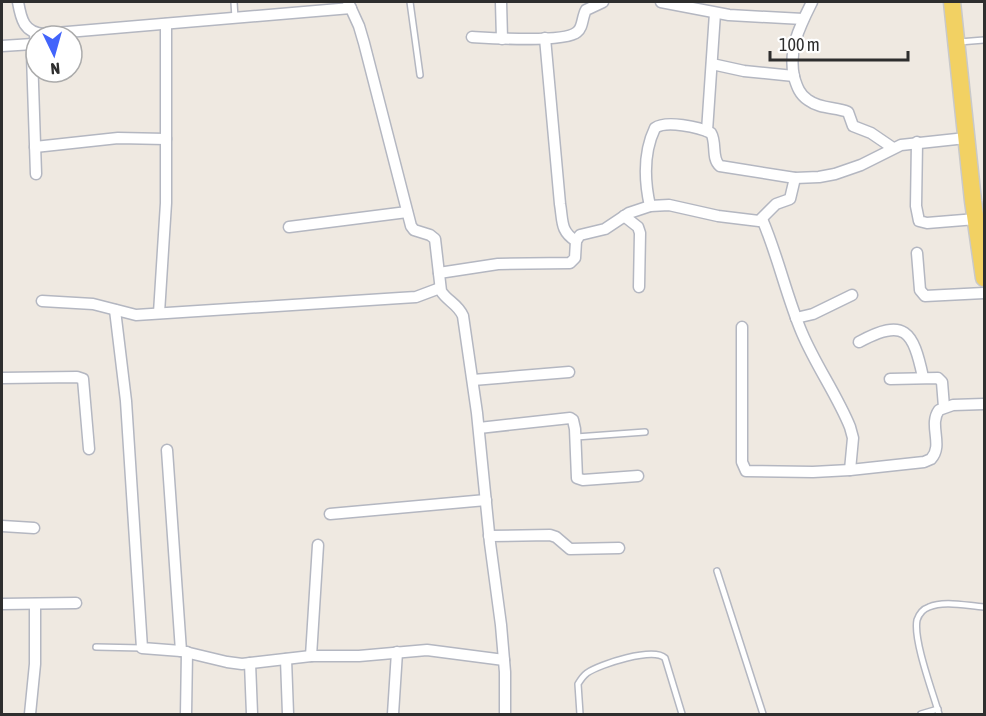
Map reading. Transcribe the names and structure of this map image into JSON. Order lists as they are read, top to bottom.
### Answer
{
  "scale_bar": "100 m",
  "north": "bottom"
}
